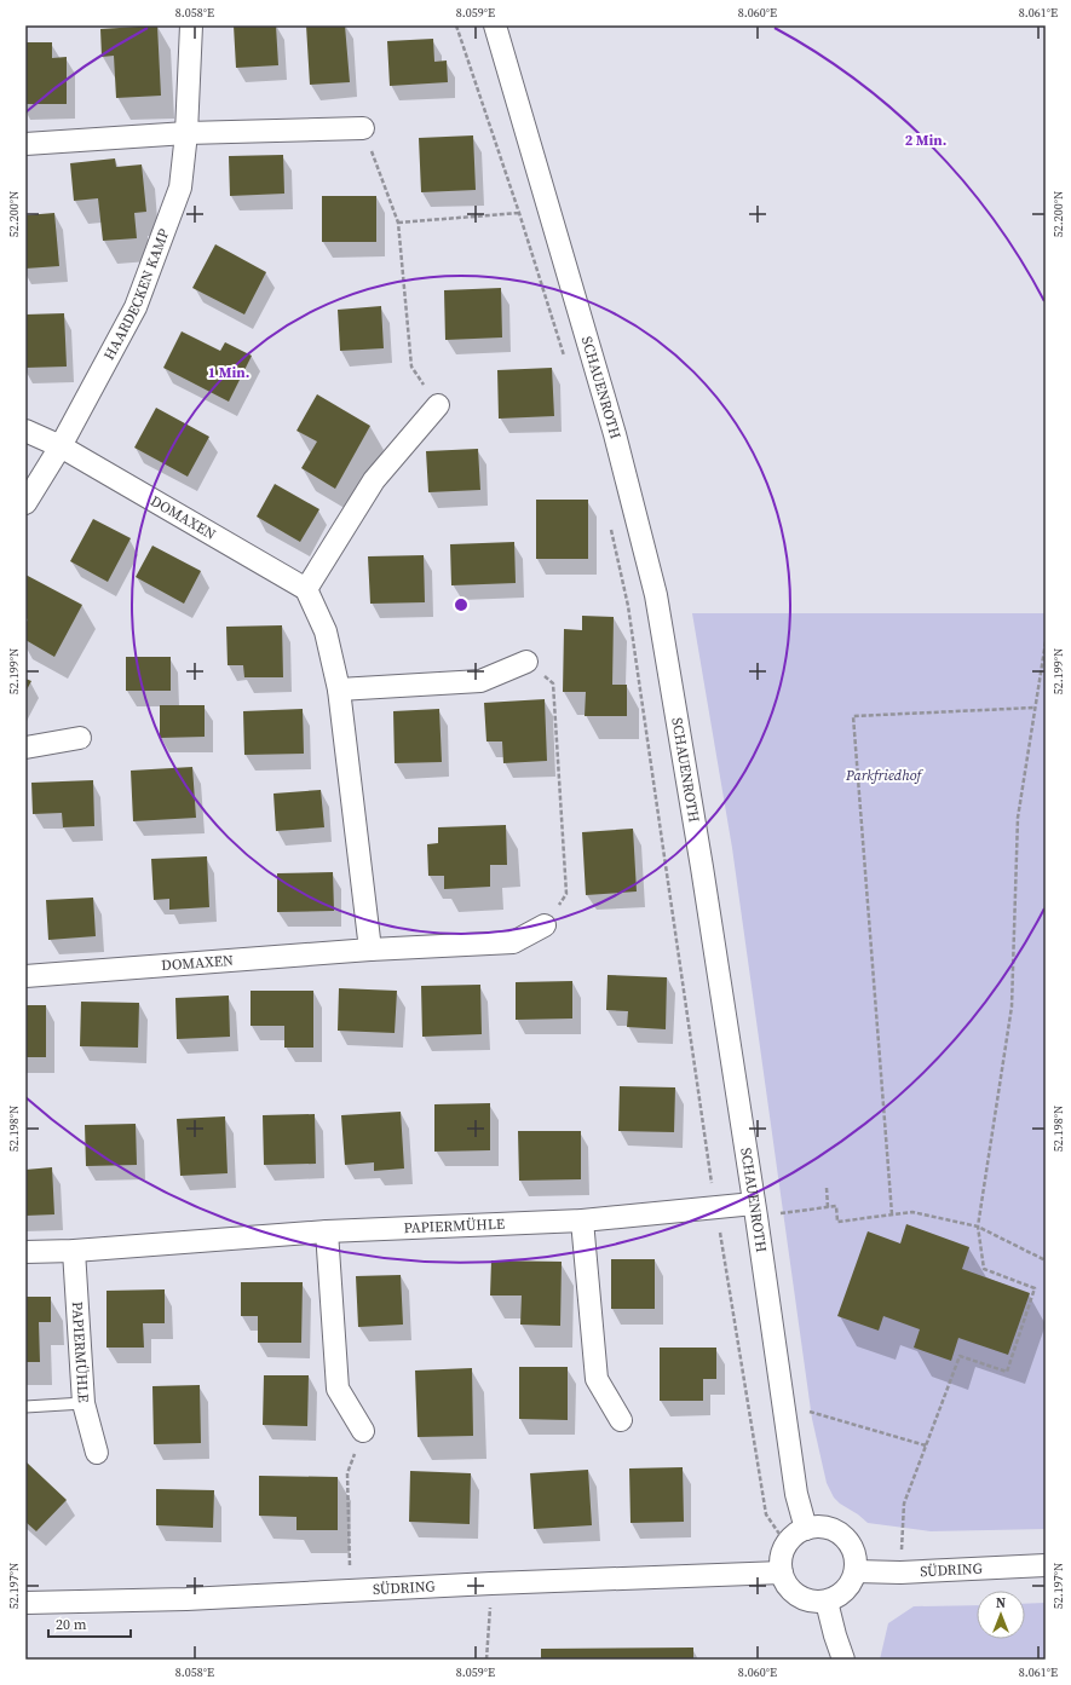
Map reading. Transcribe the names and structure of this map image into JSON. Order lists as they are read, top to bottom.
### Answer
{
  "streets": {
    "street": [
      "HAARDECKEN KAMP",
      "SCHAUENROTH",
      "DOMAXEN",
      "PAPIERMÜHLE",
      "SÜDRING"
    ]
  },
  "crossings": [
    ["HAARDECKEN KAMP", "DOMAXEN"],
    ["SCHAUENROTH", "PAPIERMÜHLE"],
    ["SCHAUENROTH", "SÜDRING"]
  ],
  "parks": ["Parkfriedhof"],
  "scale_bar": "20 m",
  "north": "top",
  "coordinates": [
    "8.058°E",
    "8.059°E",
    "8.060°E",
    "8.061°E",
    "52.200°N",
    "52.199°N",
    "52.198°N",
    "52.197°N"
  ],
  "rings": ["2 Min.", "1 Min."]
}
